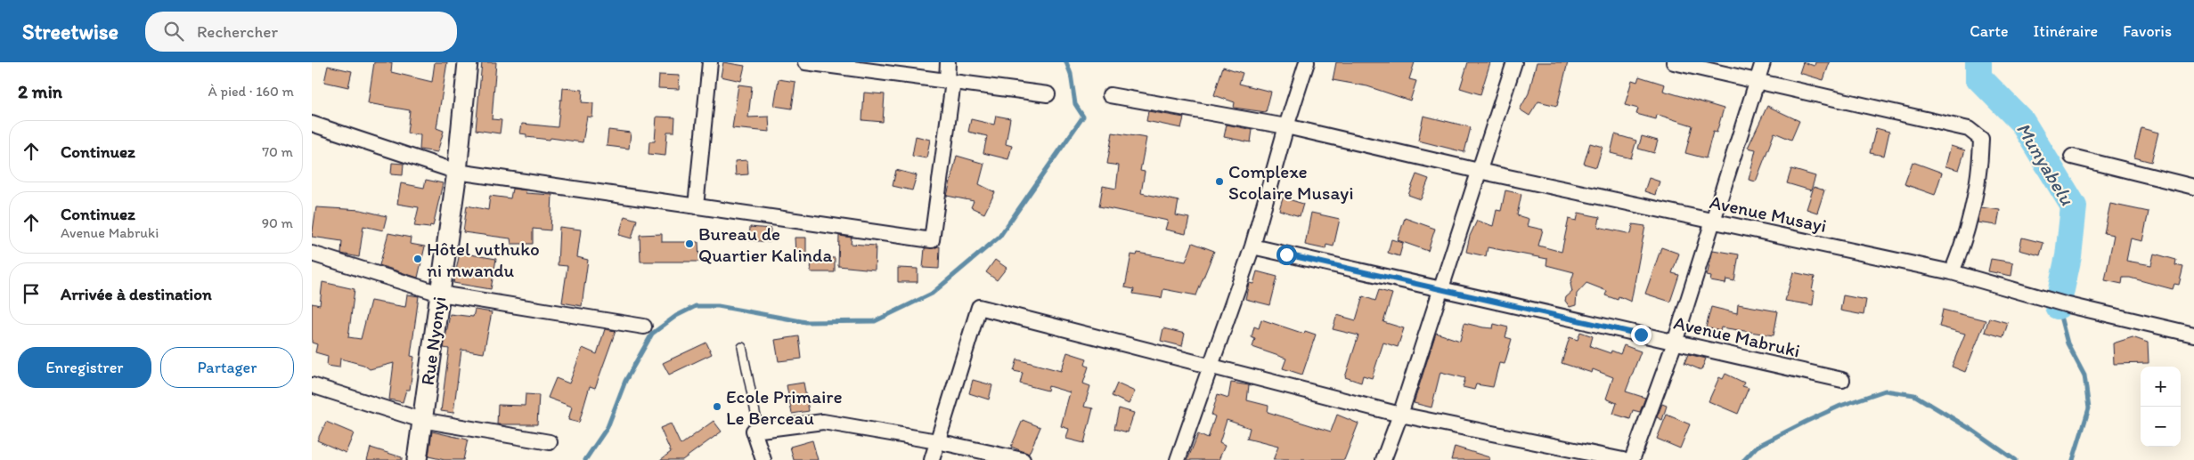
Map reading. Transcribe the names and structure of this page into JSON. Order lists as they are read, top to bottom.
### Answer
{
  "streets": {
    "street": ["Avenue Musayi", "Avenue Mabruki", "Rue Nyonyi"]
  },
  "water": ["Munyabelu"],
  "places": [
    "Complexe Scolaire Musayi",
    "Bureau de Quartier Kalinda",
    "Hôtel vuthuko ni mwandu",
    "Ecole Primaire Le Berceau"
  ],
  "page": {
    "header": "Streetwise",
    "search": "Rechercher",
    "nav": ["Carte", "Itinéraire", "Favoris"],
    "heading": ["2 min", "À pied · 160 m"],
    "list": [
      ["Continuez", "70 m"],
      ["Continuez", "Avenue Mabruki", "90 m"],
      "Arrivée à destination"
    ],
    "buttons": ["Enregistrer", "Partager"],
    "map_buttons": ["+", "−"]
  }
}
